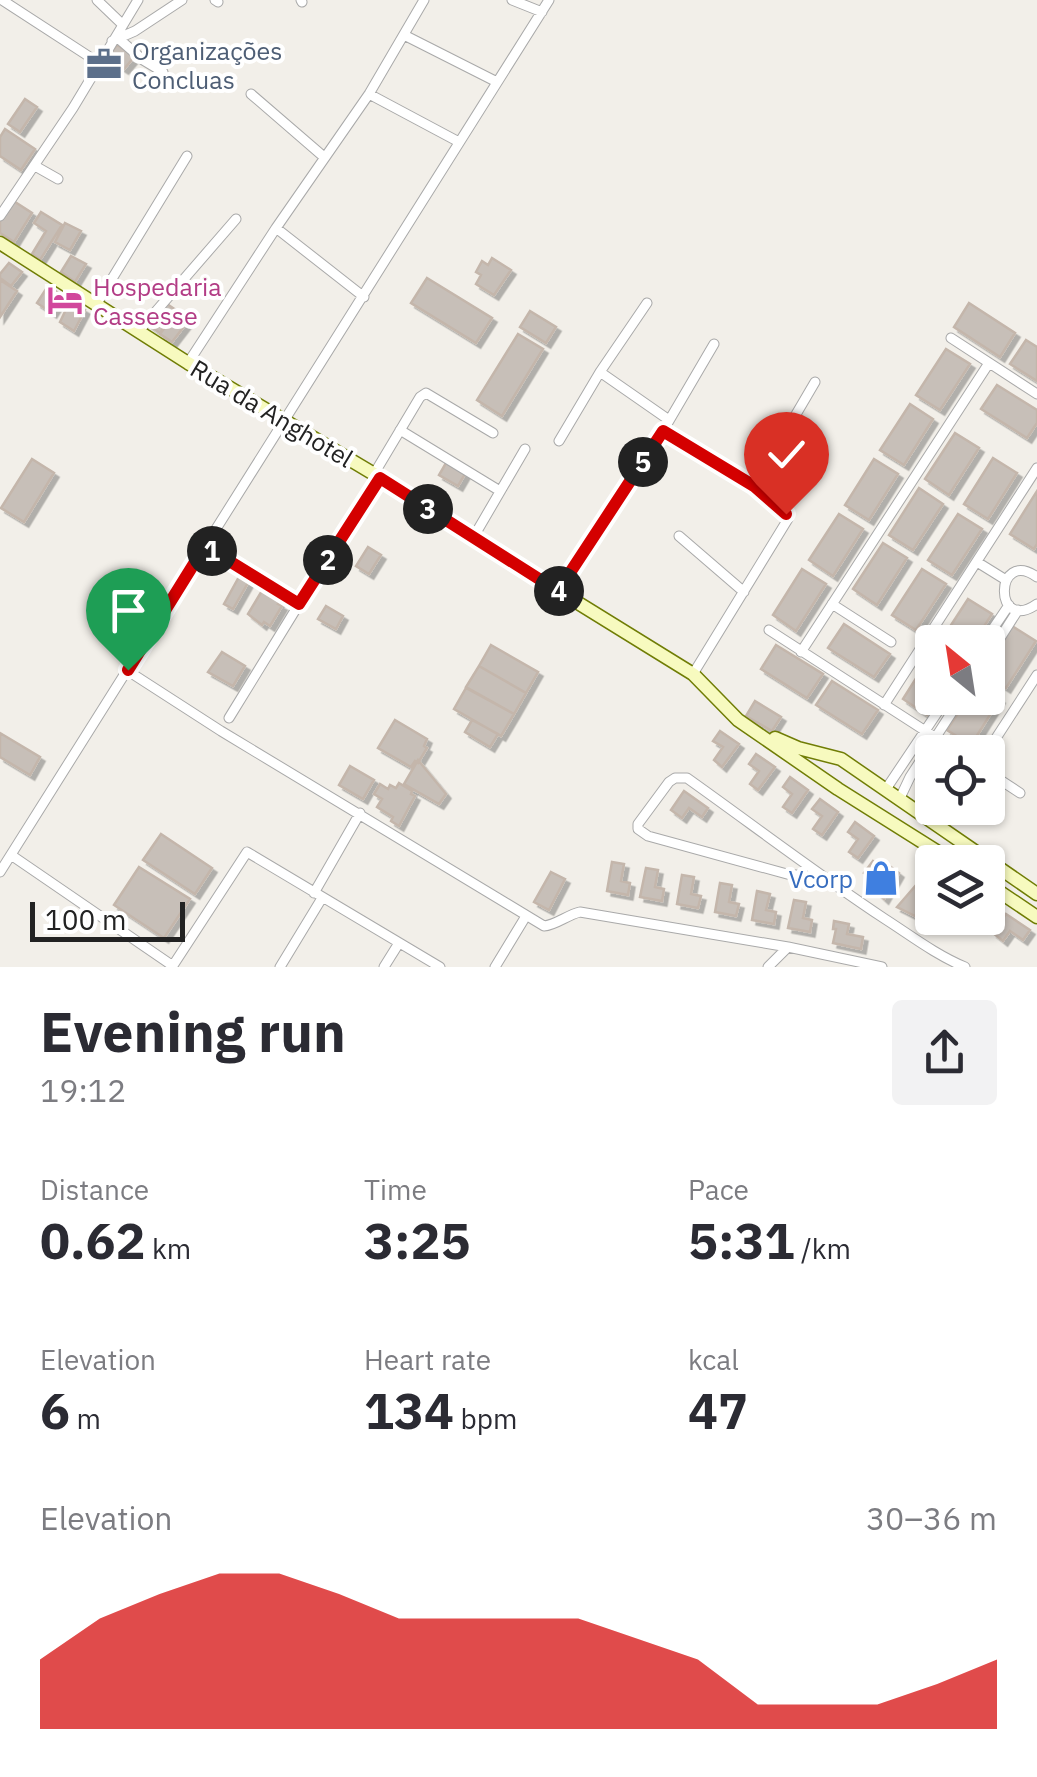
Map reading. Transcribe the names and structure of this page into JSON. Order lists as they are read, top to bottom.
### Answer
{
  "streets": {
    "main road": ["Rua da Anghotel"]
  },
  "places": {
    "office": ["Organizações Concluas"],
    "hotel": ["Hospedaria Cassesse"],
    "shop": ["Vcorp"]
  },
  "scale_bar": "100 m",
  "north": "top left",
  "page": {
    "pins": [
      "5",
      "3",
      "1",
      "2",
      "4"
    ],
    "scale": "100 m",
    "heading": ["Evening run", "19:12"],
    "stats": [
      ["Distance", "0.62 km"],
      ["Time", "3:25"],
      ["Pace", "5:31 /km"],
      ["Elevation", "6 m"],
      ["Heart rate", "134 bpm"],
      ["kcal", "47"]
    ],
    "chart": ["Elevation", "30–36 m"]
  }
}
